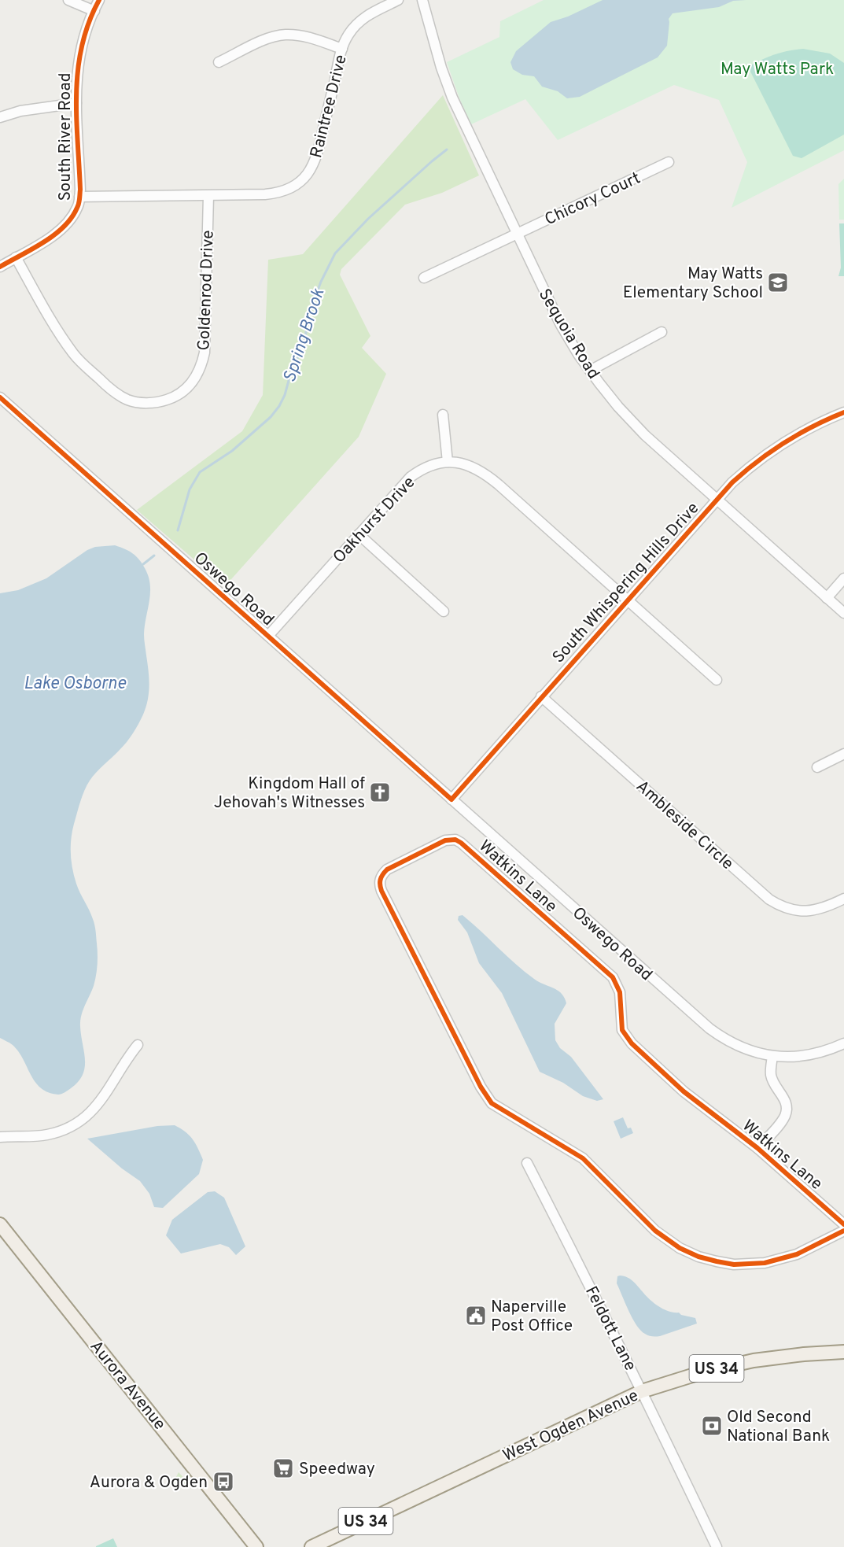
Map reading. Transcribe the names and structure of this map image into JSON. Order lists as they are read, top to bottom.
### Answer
{
  "streets": {
    "main road": ["US 34", "Aurora Avenue", "West Ogden Avenue"],
    "street": [
      "Raintree Drive",
      "South River Road",
      "Chicory Court",
      "Goldenrod Drive",
      "Sequoia Road",
      "Oakhurst Drive",
      "South Whispering Hills Drive",
      "Oswego Road",
      "Ambleside Circle",
      "Watkins Lane",
      "Feldott Lane"
    ]
  },
  "crossings": [
    ["Raintree Drive", "South River Road"],
    ["Raintree Drive", "Goldenrod Drive"],
    ["South River Road", "Goldenrod Drive"],
    ["Chicory Court", "Sequoia Road"],
    ["Sequoia Road", "South Whispering Hills Drive"],
    ["Oakhurst Drive", "South Whispering Hills Drive"],
    ["Oakhurst Drive", "Oswego Road"],
    ["South Whispering Hills Drive", "Oswego Road"],
    ["South Whispering Hills Drive", "Ambleside Circle"],
    ["Oswego Road", "Watkins Lane"],
    ["Feldott Lane", "West Ogden Avenue"]
  ],
  "water": ["Spring Brook", "Lake Osborne"],
  "parks": ["May Watts Park"],
  "places": {
    "school or university": ["May Watts Elementary School"],
    "church": ["Kingdom Hall of Jehovah's Witnesses"],
    "public building": ["Naperville Post Office"],
    "bank": ["Old Second National Bank"],
    "supermarket": ["Speedway"],
    "bus stop": ["Aurora & Ogden"]
  }
}
